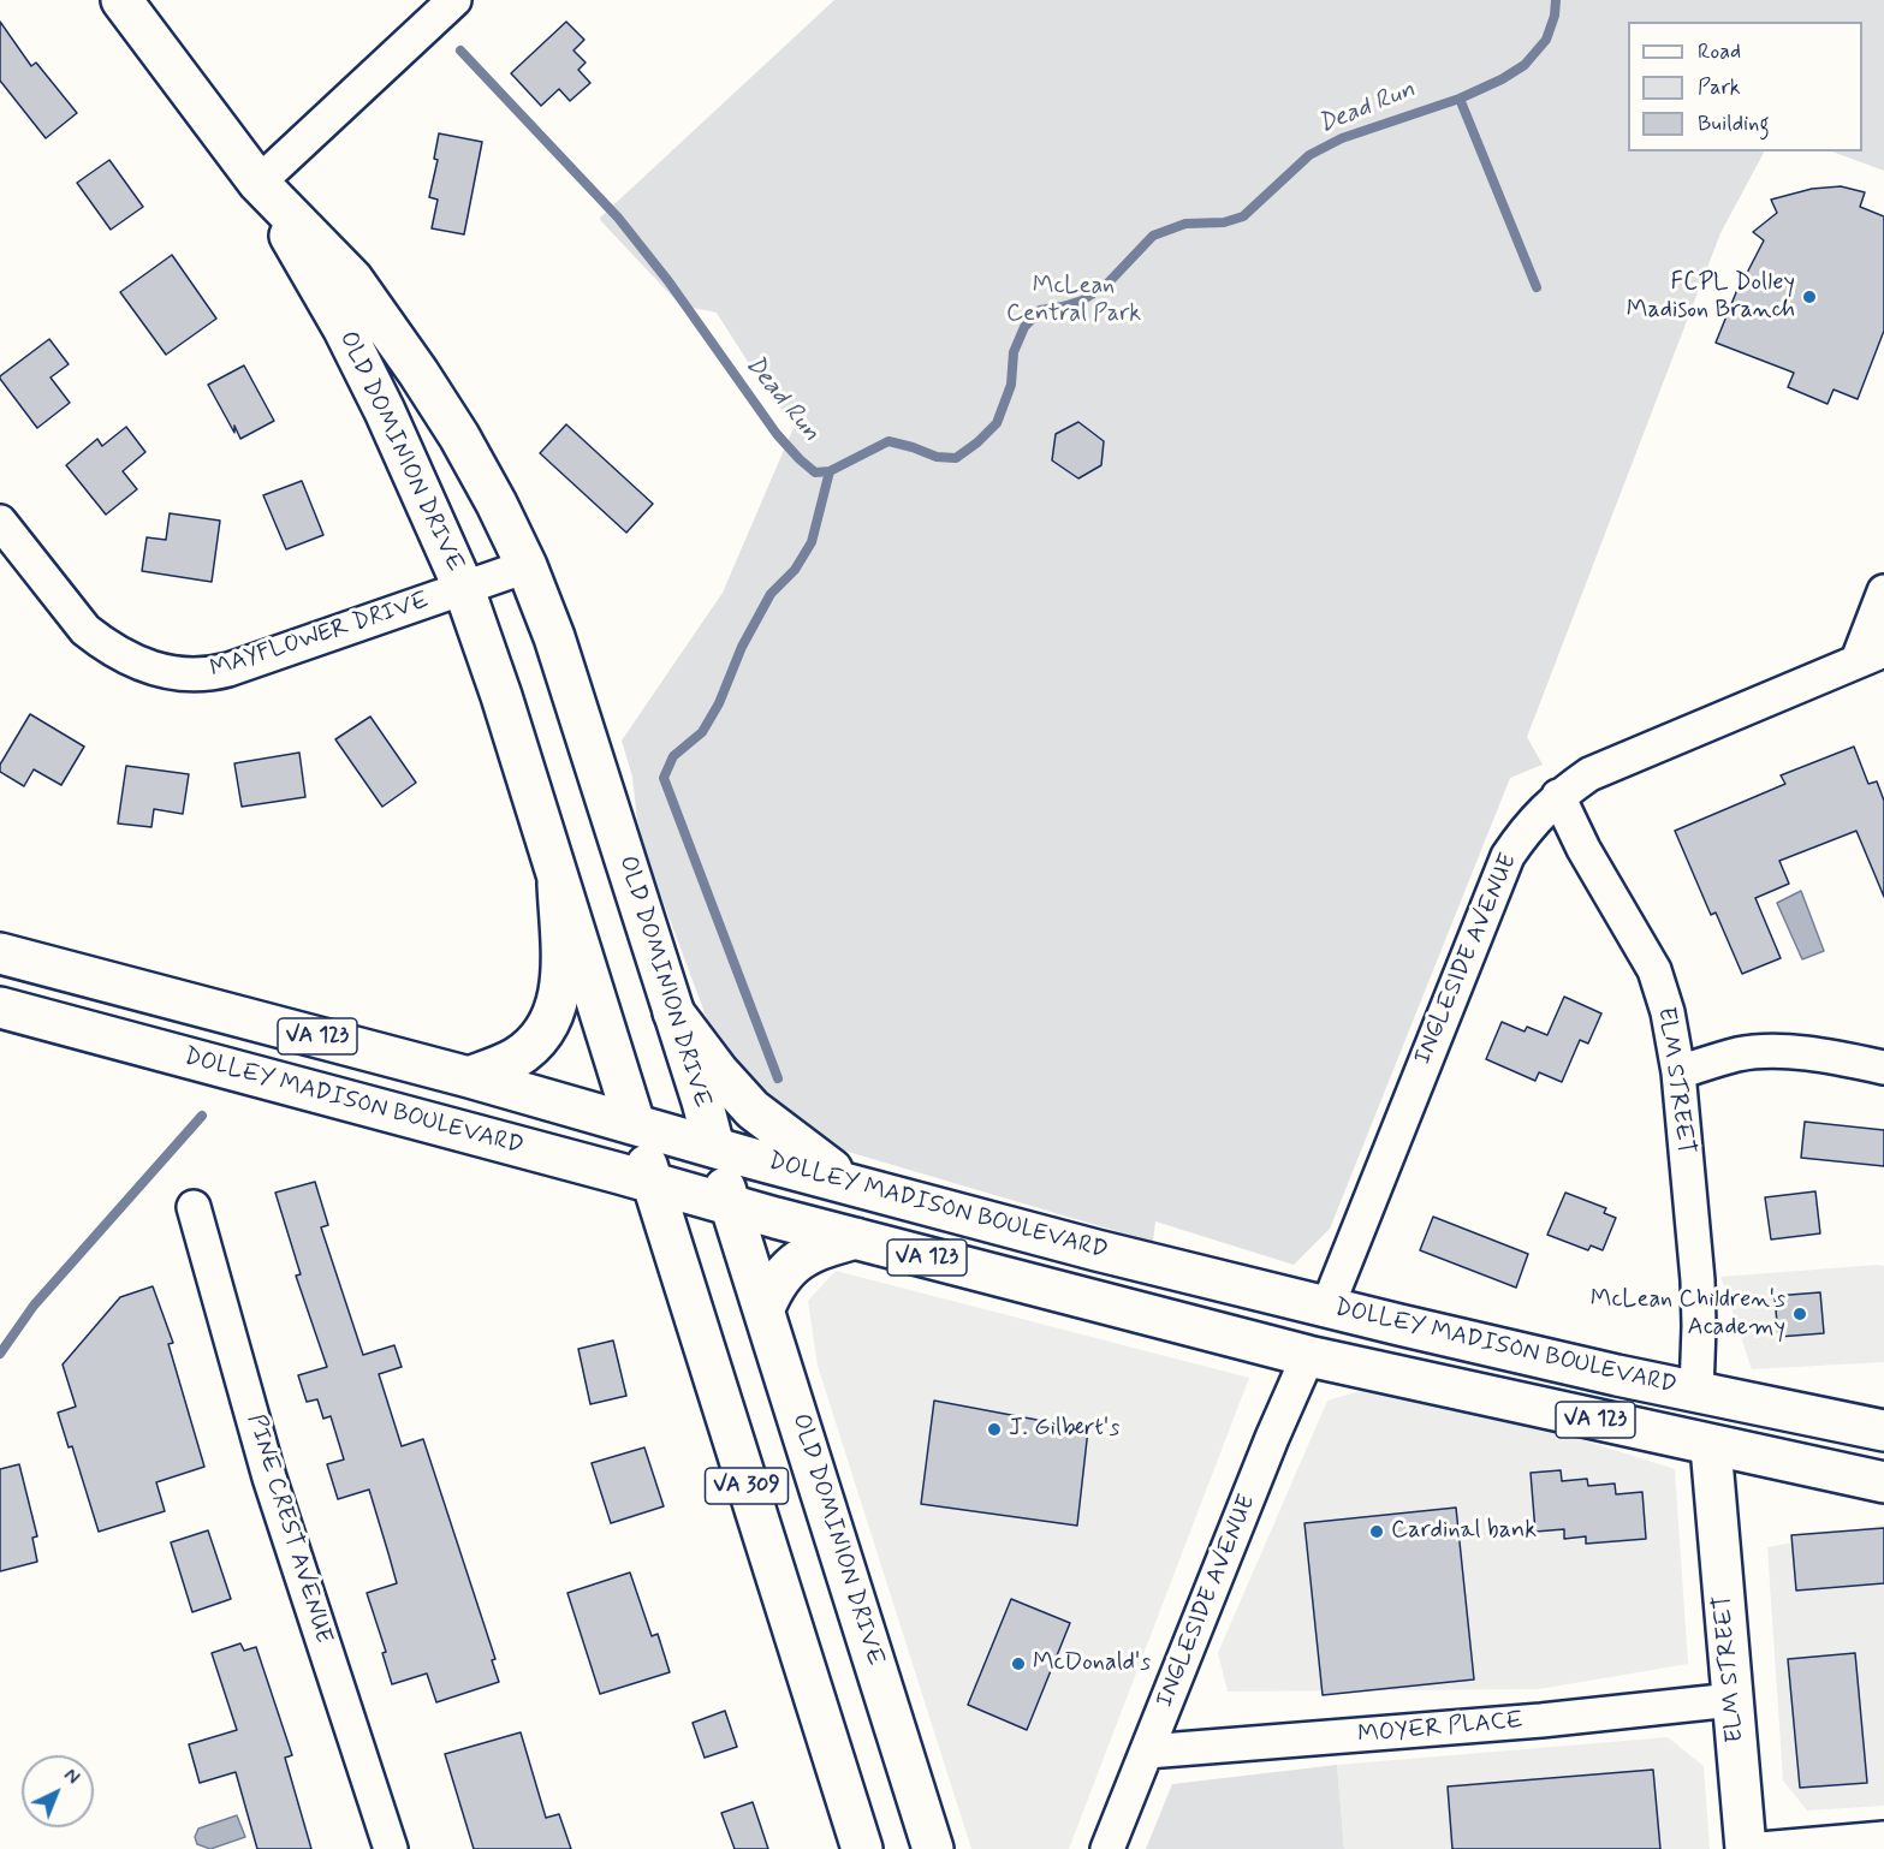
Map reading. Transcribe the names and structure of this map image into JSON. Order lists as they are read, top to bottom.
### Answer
{
  "streets": {
    "main road": [
      "OLD DOMINION DRIVE",
      "VA 123",
      "ELM STREET",
      "DOLLEY MADISON BOULEVARD",
      "VA 309"
    ],
    "street": [
      "MAYFLOWER DRIVE",
      "INGLESIDE AVENUE",
      "PINE CREST AVENUE",
      "MOYER PLACE"
    ]
  },
  "crossings": [
    ["OLD DOMINION DRIVE", "MAYFLOWER DRIVE"],
    ["OLD DOMINION DRIVE", "DOLLEY MADISON BOULEVARD"],
    ["INGLESIDE AVENUE", "ELM STREET"],
    ["INGLESIDE AVENUE", "DOLLEY MADISON BOULEVARD"],
    ["INGLESIDE AVENUE", "MOYER PLACE"],
    ["ELM STREET", "DOLLEY MADISON BOULEVARD"],
    ["ELM STREET", "MOYER PLACE"]
  ],
  "water": ["Dead Run"],
  "parks": ["McLean Central Park"],
  "places": [
    "FCPL Dolley Madison Branch",
    "McLean Children's Academy",
    "J. Gilbert's",
    "Cardinal bank",
    "McDonald's"
  ],
  "legend": ["Road", "Park", "Building"],
  "north": "top right"
}
